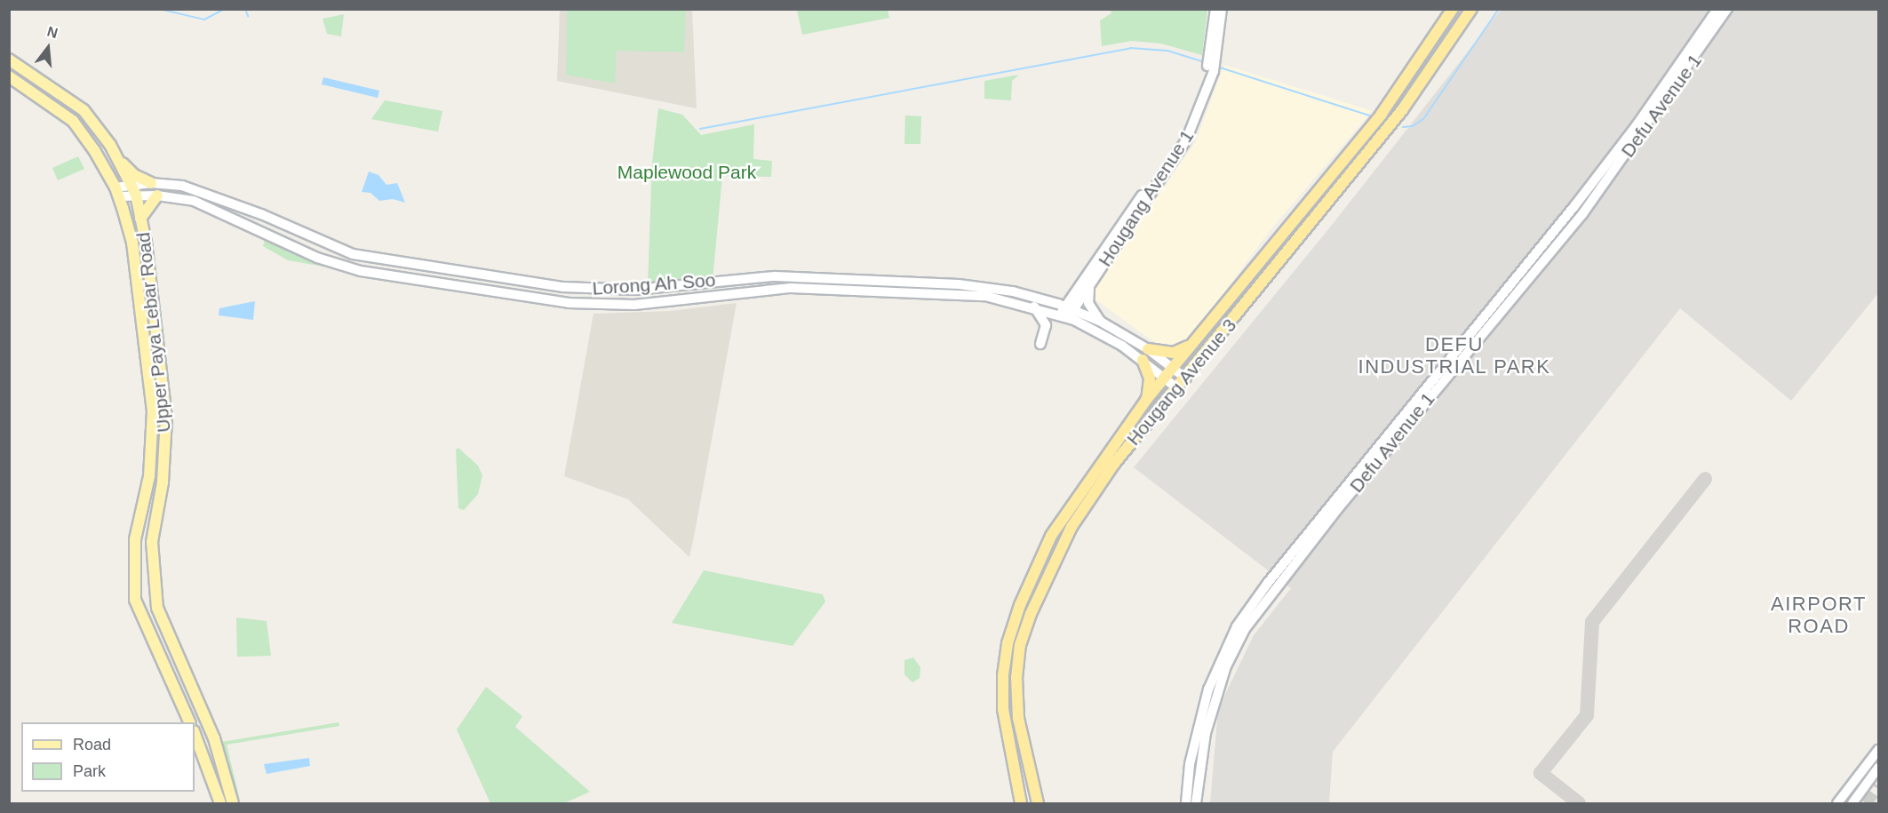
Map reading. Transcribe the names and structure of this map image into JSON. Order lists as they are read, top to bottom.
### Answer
{
  "streets": {
    "highway": ["Hougang Avenue 3"],
    "main road": [
      "Defu Avenue 1",
      "Hougang Avenue 1",
      "Lorong Ah Soo",
      "Upper Paya Lebar Road"
    ]
  },
  "crossings": [
    ["Hougang Avenue 1", "Lorong Ah Soo"],
    ["Lorong Ah Soo", "Upper Paya Lebar Road"],
    ["Lorong Ah Soo", "Hougang Avenue 3"]
  ],
  "districts": ["DEFU INDUSTRIAL PARK", "AIRPORT ROAD"],
  "parks": ["Maplewood Park"],
  "legend": ["Road", "Park"],
  "north": "top"
}
